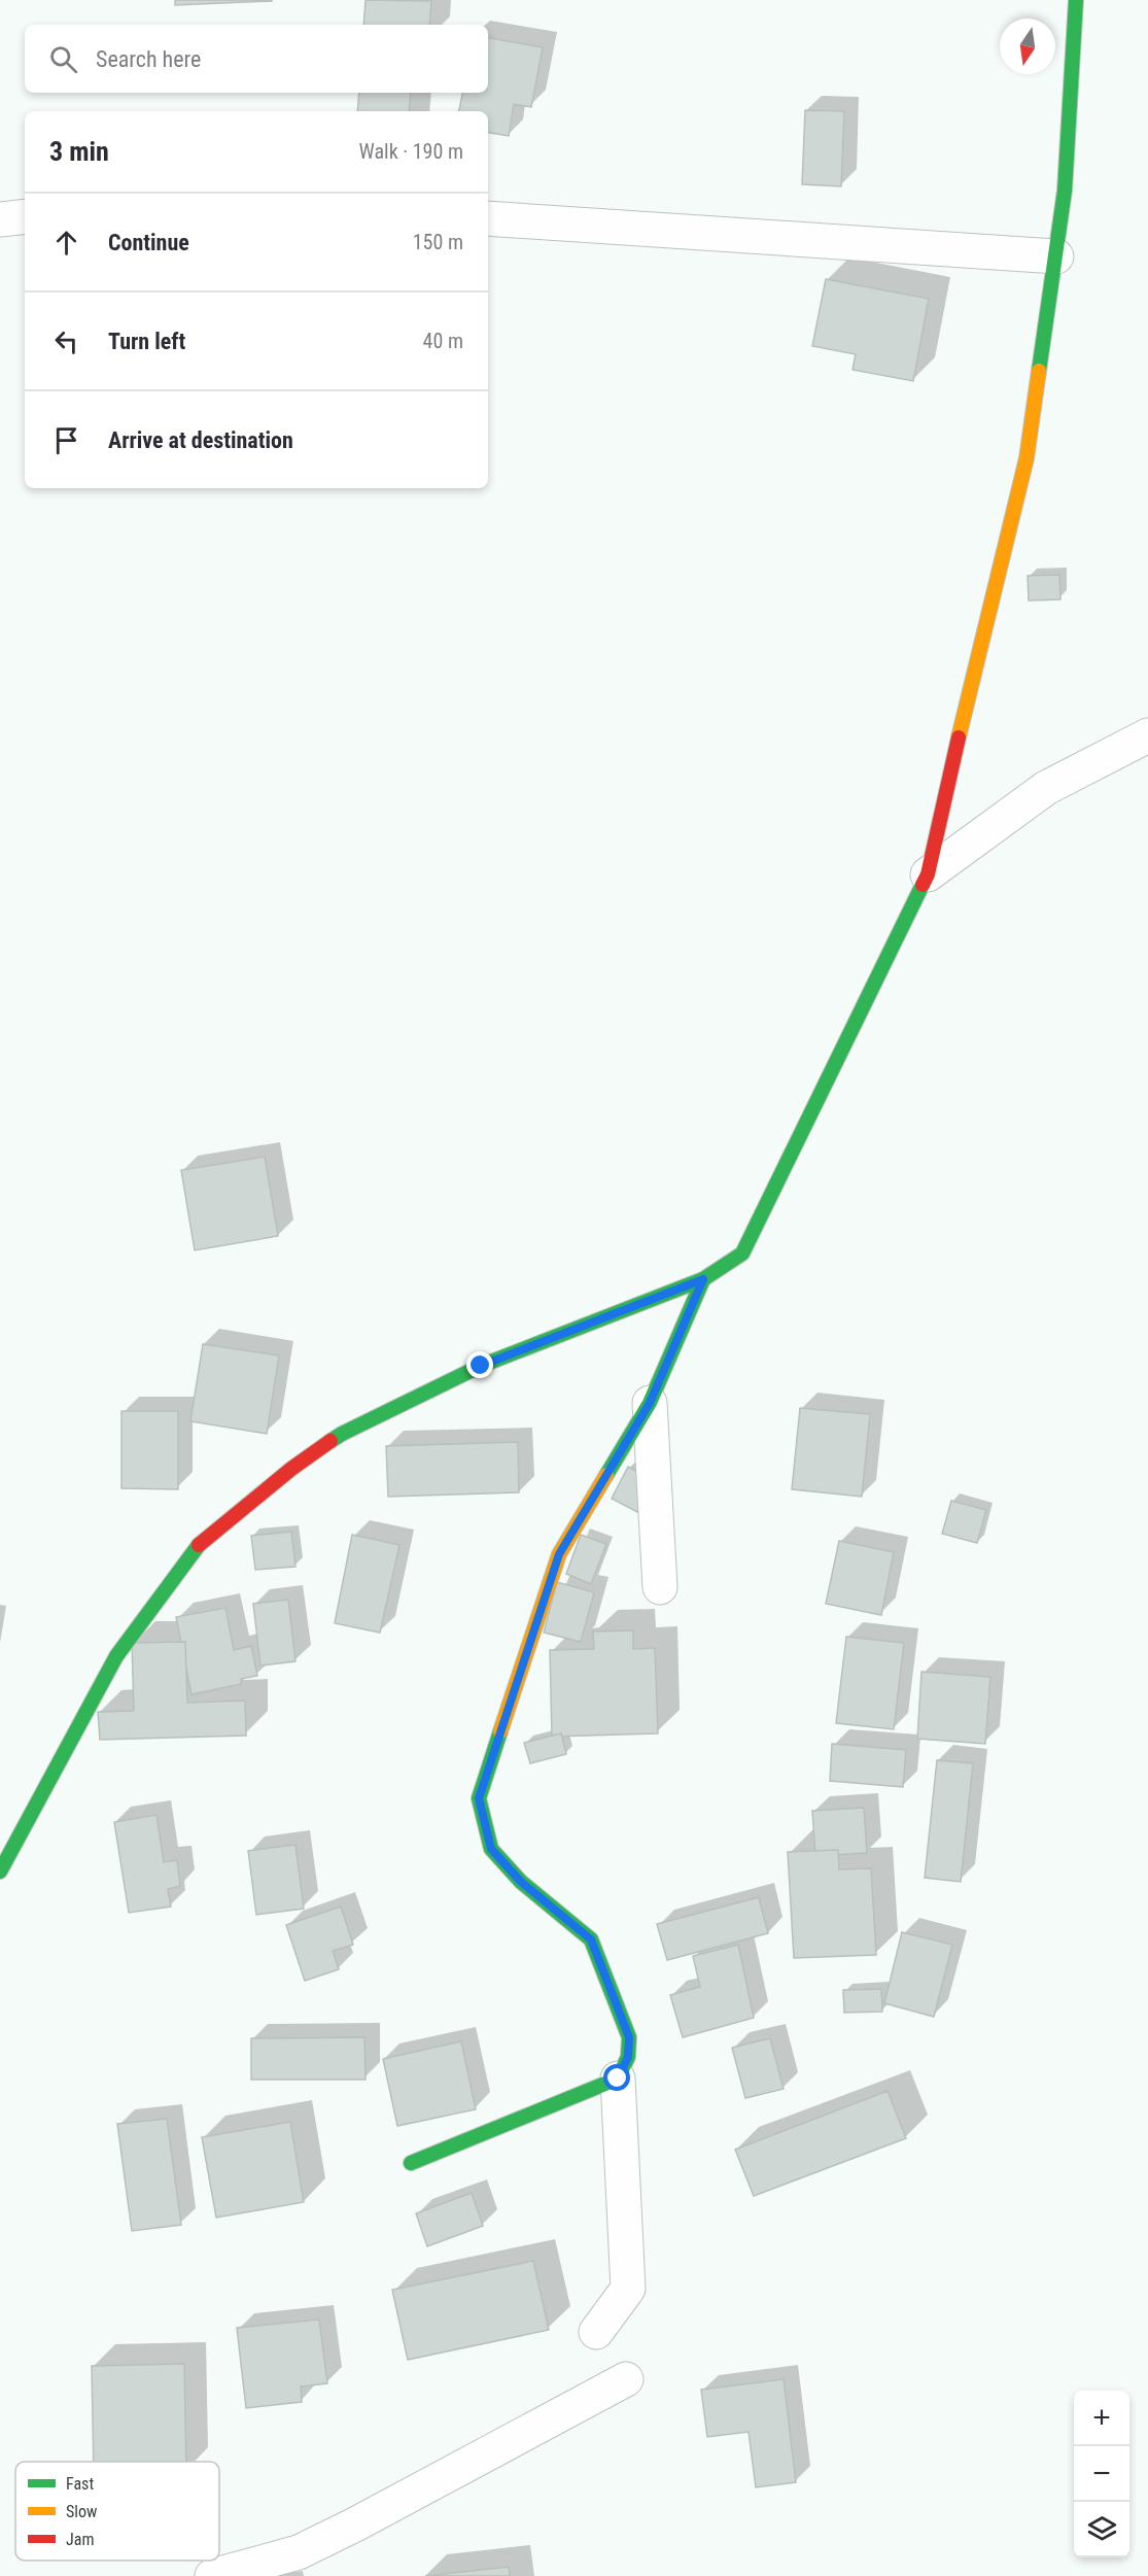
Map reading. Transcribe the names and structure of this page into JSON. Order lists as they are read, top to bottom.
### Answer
{
  "legend": ["Fast", "Slow", "Jam"],
  "north": "bottom",
  "page": {
    "search": "Search here",
    "heading": ["3 min", "Walk · 190 m"],
    "list": [
      ["Continue", "150 m"],
      ["Turn left", "40 m"],
      "Arrive at destination"
    ],
    "map_buttons": ["+", "−"]
  }
}
